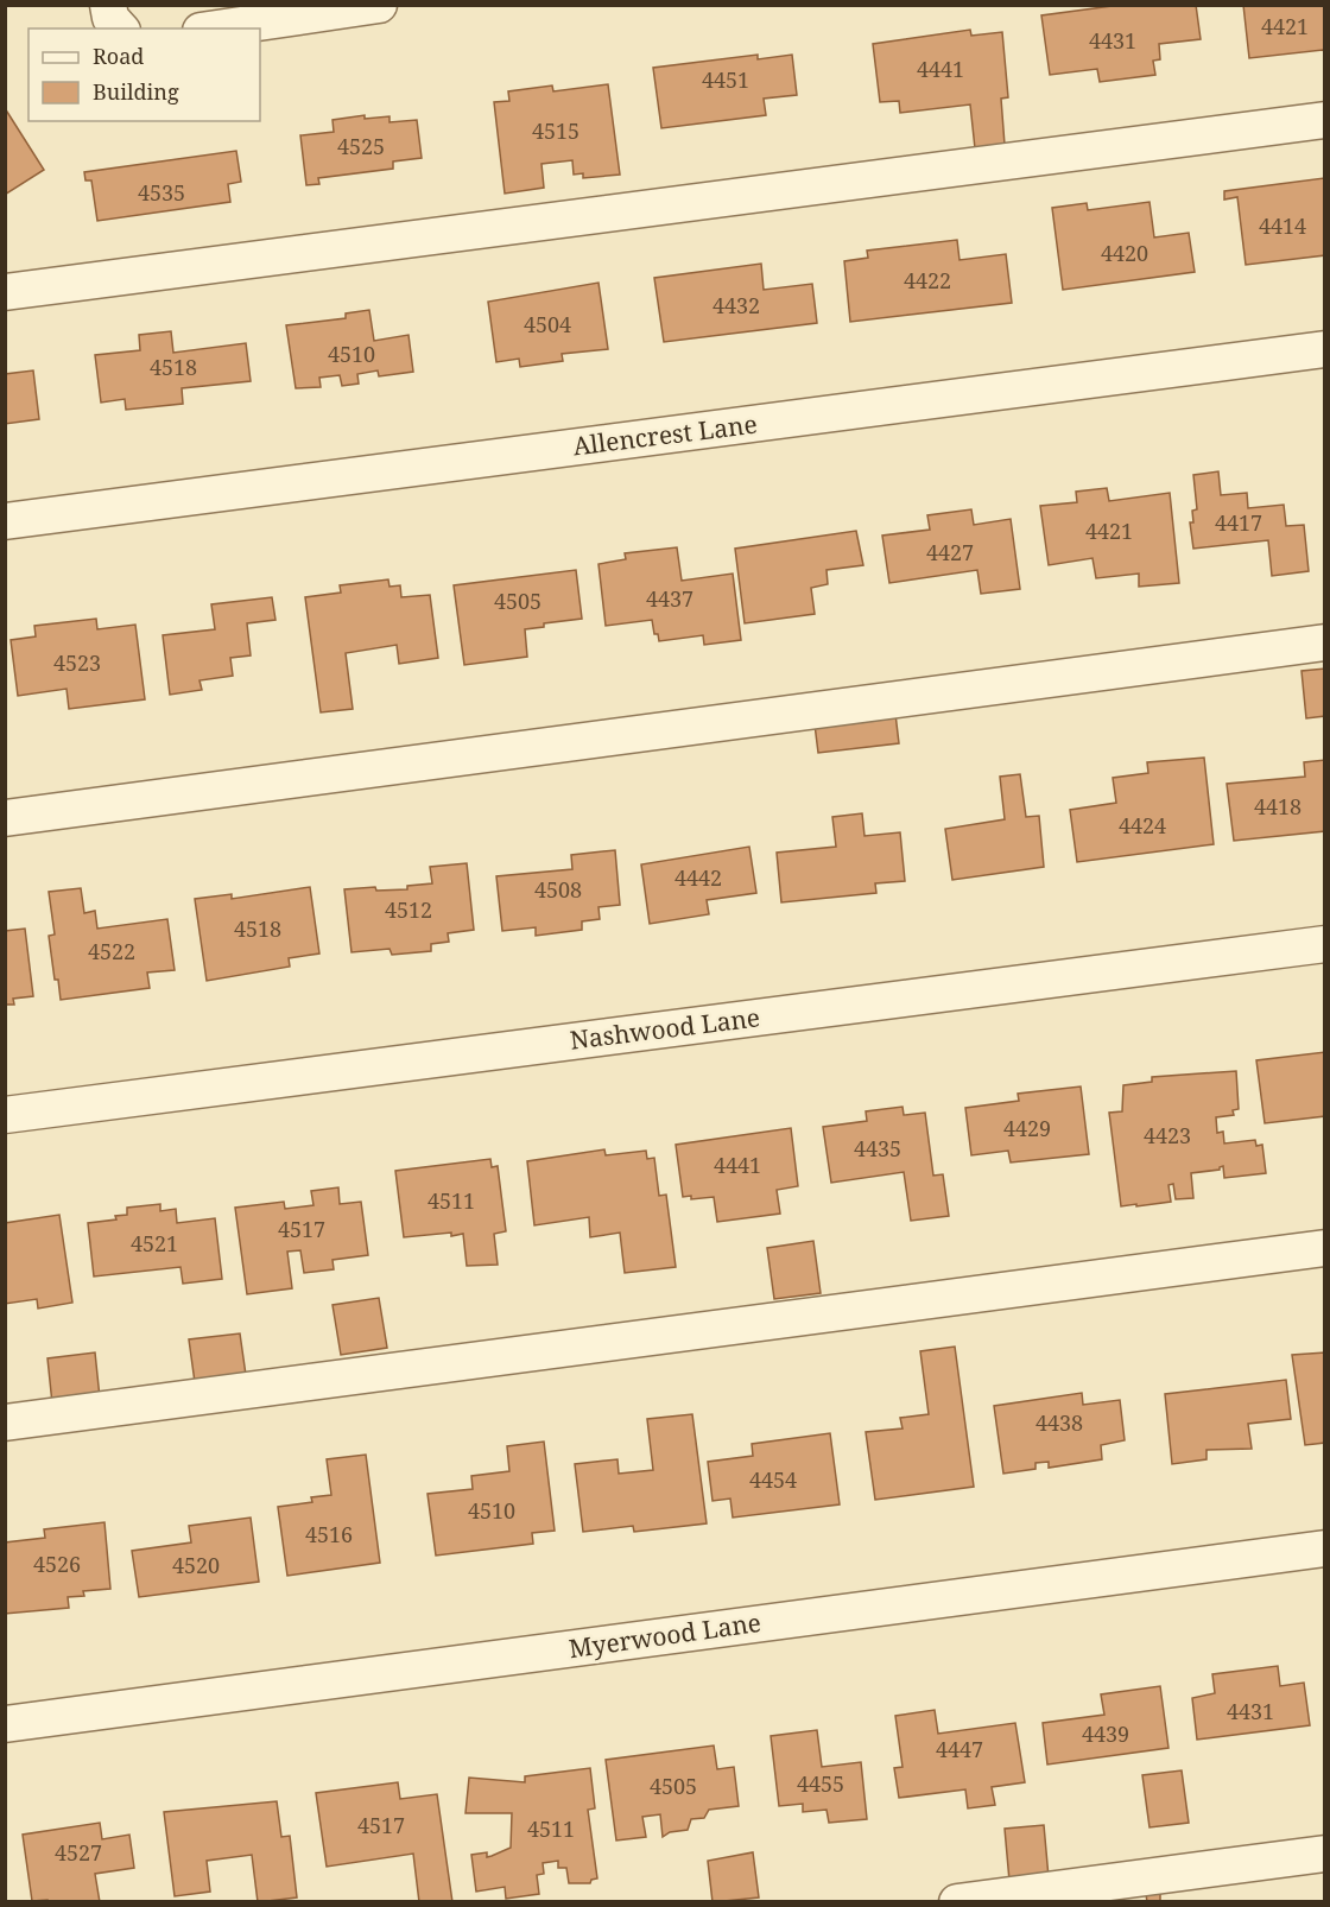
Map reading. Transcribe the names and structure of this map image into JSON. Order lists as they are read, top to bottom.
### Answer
{
  "streets": {
    "street": ["Allencrest Lane", "Nashwood Lane", "Myerwood Lane"]
  },
  "house_numbers": [
    "4421",
    "4431",
    "4441",
    "4451",
    "4515",
    "4525",
    "4535",
    "4414",
    "4420",
    "4422",
    "4432",
    "4504",
    "4510",
    "4518",
    "4417",
    "4421",
    "4427",
    "4437",
    "4505",
    "4523",
    "4418",
    "4424",
    "4442",
    "4508",
    "4512",
    "4518",
    "4522",
    "4429",
    "4423",
    "4435",
    "4441",
    "4511",
    "4517",
    "4521",
    "4438",
    "4454",
    "4510",
    "4516",
    "4526",
    "4520",
    "4431",
    "4439",
    "4447",
    "4455",
    "4505",
    "4517",
    "4511",
    "4527"
  ],
  "legend": ["Road", "Building"]
}
